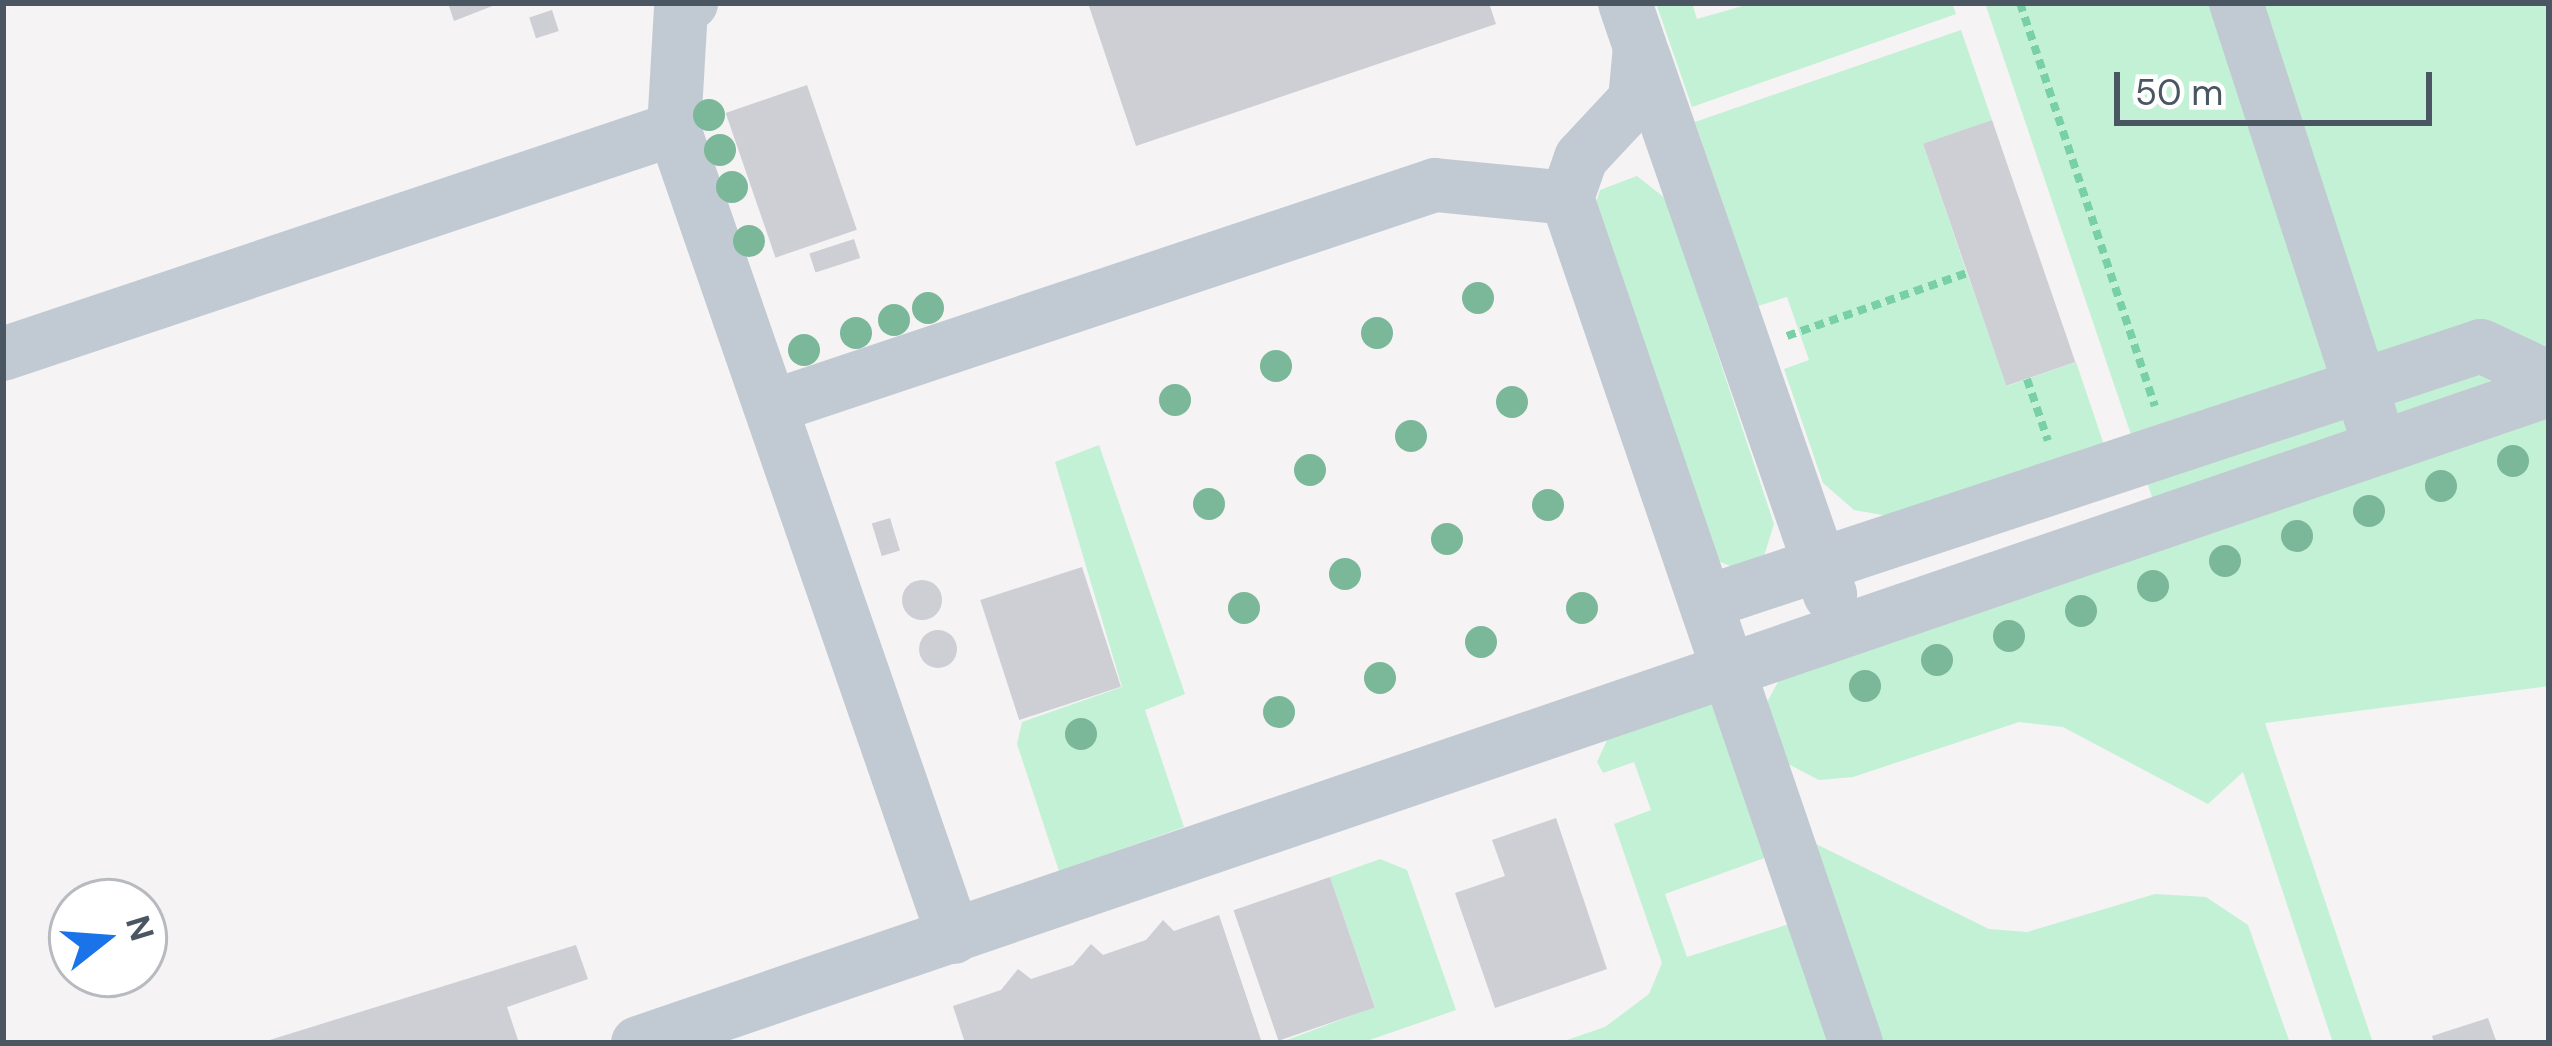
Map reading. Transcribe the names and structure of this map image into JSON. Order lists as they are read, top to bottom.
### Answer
{
  "scale_bar": "50 m",
  "north": "right"
}
